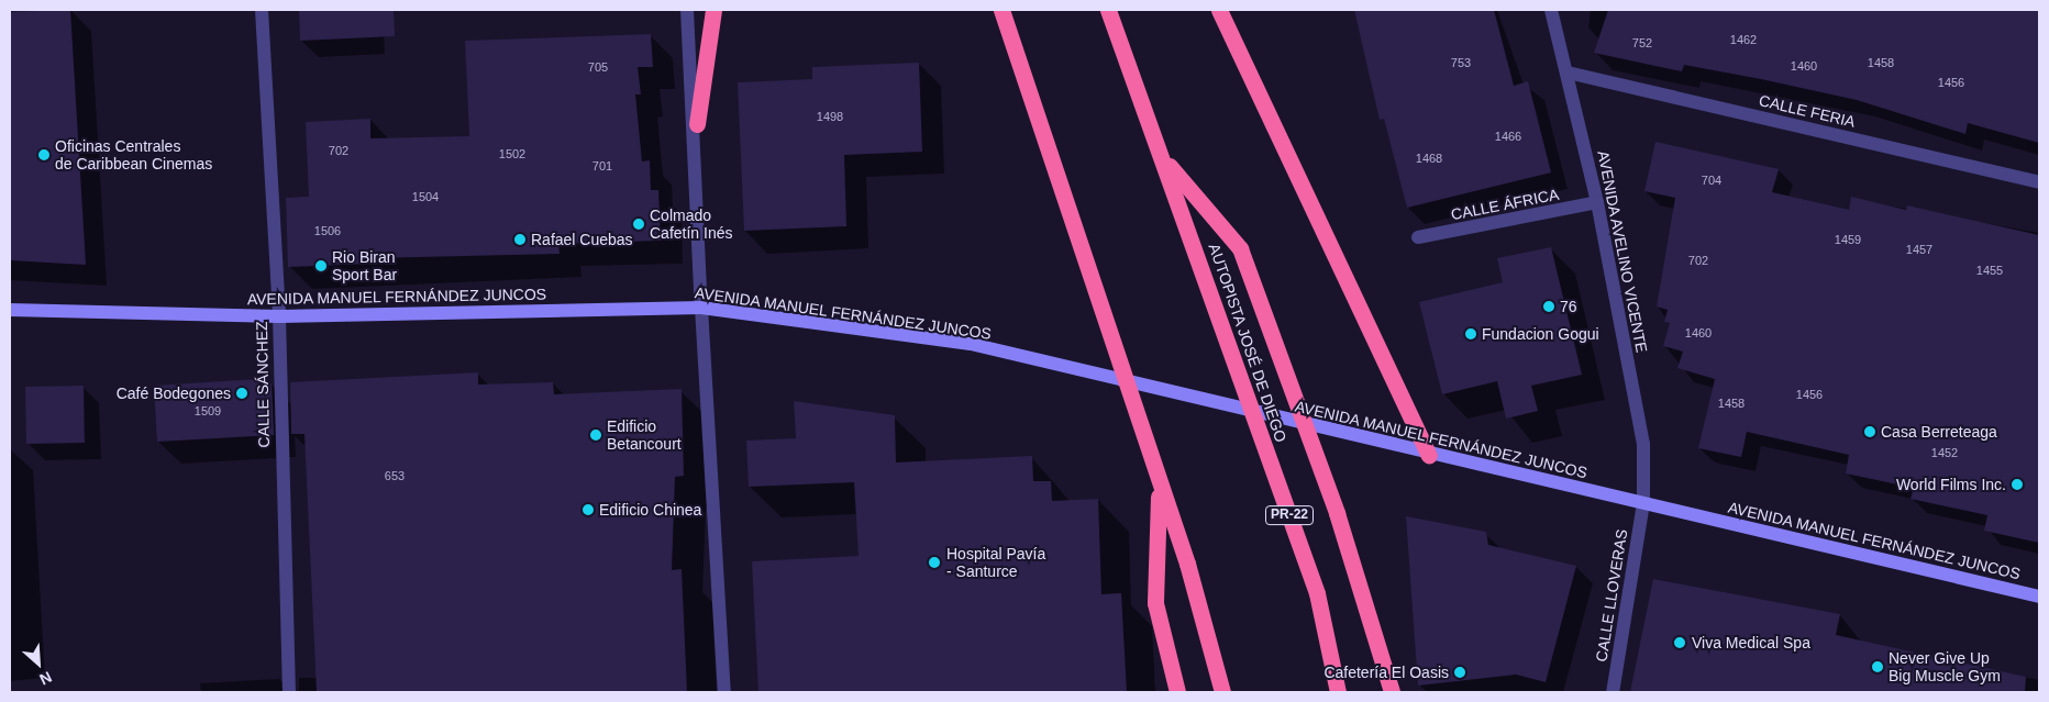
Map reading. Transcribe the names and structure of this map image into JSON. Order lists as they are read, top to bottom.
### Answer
{
  "streets": {
    "highway": ["AUTOPISTA JOSÉ DE DIEGO", "PR-22"],
    "main road": ["AVENIDA MANUEL FERNÁNDEZ JUNCOS"],
    "street": [
      "CALLE FERIA",
      "CALLE ÁFRICA",
      "AVENIDA AVELINO VICENTE",
      "CALLE SÁNCHEZ",
      "CALLE LLOVERAS"
    ]
  },
  "crossings": [
    ["CALLE FERIA", "AVENIDA AVELINO VICENTE"],
    ["CALLE ÁFRICA", "AVENIDA AVELINO VICENTE"],
    ["AVENIDA AVELINO VICENTE", "AVENIDA MANUEL FERNÁNDEZ JUNCOS"],
    ["AVENIDA AVELINO VICENTE", "CALLE LLOVERAS"],
    ["AVENIDA MANUEL FERNÁNDEZ JUNCOS", "CALLE SÁNCHEZ"],
    ["AVENIDA MANUEL FERNÁNDEZ JUNCOS", "CALLE LLOVERAS"]
  ],
  "places": [
    "Oficinas Centrales de Caribbean Cinemas",
    "Colmado Cafetín Inés",
    "Rafael Cuebas",
    "Rio Biran Sport Bar",
    "76",
    "Fundacion Gogui",
    "Café Bodegones",
    "Casa Berreteaga",
    "Edificio Betancourt",
    "World Films Inc.",
    "Edificio Chinea",
    "Hospital Pavía - Santurce",
    "Viva Medical Spa",
    "Never Give Up Big Muscle Gym",
    "Cafetería El Oasis"
  ],
  "house_numbers": [
    "1462",
    "752",
    "753",
    "1458",
    "1460",
    "705",
    "1456",
    "1498",
    "1466",
    "702",
    "1502",
    "1468",
    "701",
    "704",
    "1504",
    "1506",
    "1459",
    "1457",
    "702",
    "1455",
    "1460",
    "1456",
    "1458",
    "1509",
    "1452",
    "653"
  ],
  "north": "bottom right"
}
